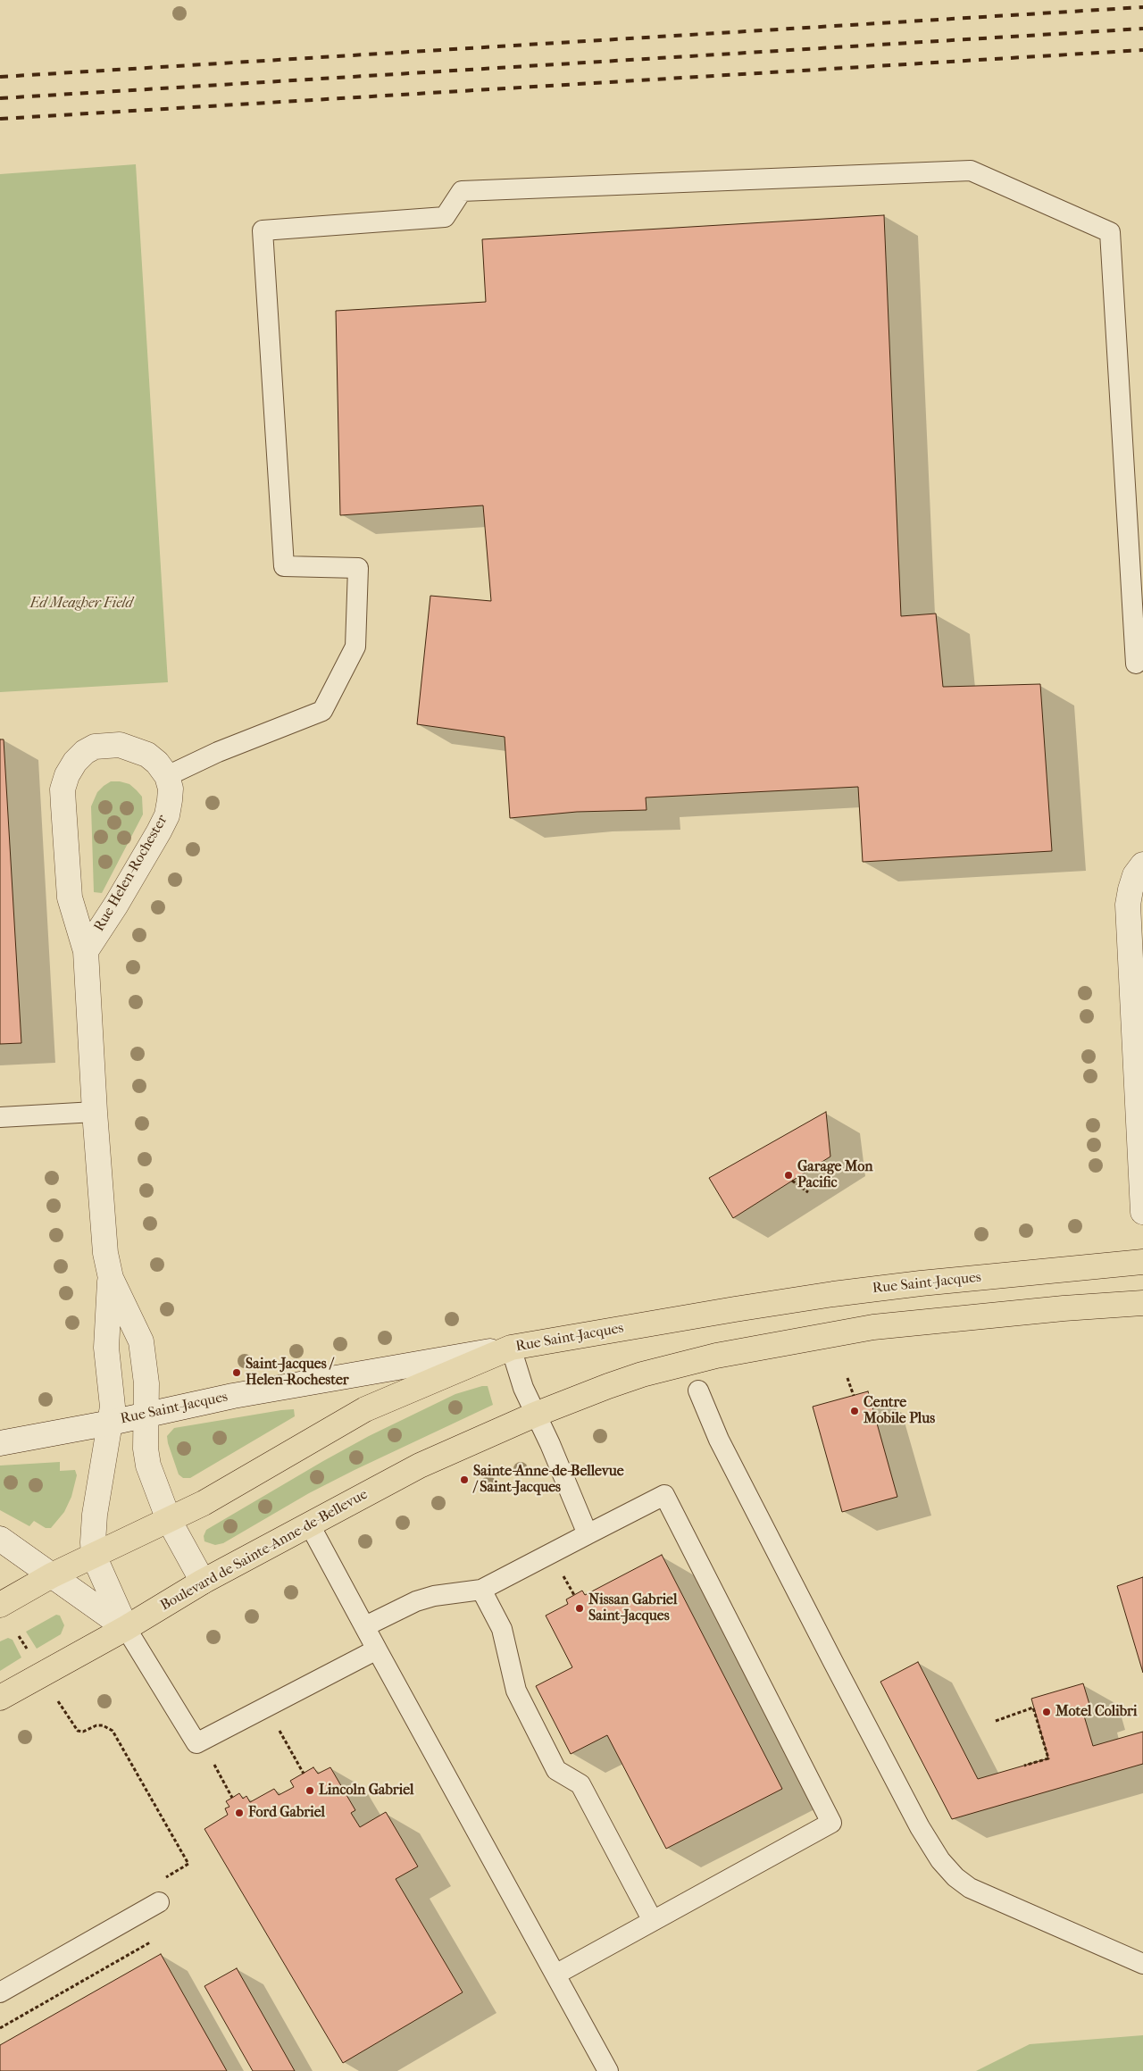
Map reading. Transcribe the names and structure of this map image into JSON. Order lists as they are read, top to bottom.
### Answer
{
  "streets": {
    "main road": ["Rue Saint-Jacques", "Boulevard de Sainte-Anne-de-Bellevue"],
    "street": ["Rue Helen-Rochester"]
  },
  "crossings": [
    ["Rue Helen-Rochester", "Rue Saint-Jacques"],
    ["Rue Helen-Rochester", "Boulevard de Sainte-Anne-de-Bellevue"]
  ],
  "parks": ["Ed Meagher Field"],
  "places": [
    "Garage Mon Pacific",
    "Saint-Jacques / Helen-Rochester",
    "Centre Mobile Plus",
    "Sainte-Anne-de-Bellevue / Saint-Jacques",
    "Nissan Gabriel Saint-Jacques",
    "Motel Colibri",
    "Lincoln Gabriel",
    "Ford Gabriel"
  ]
}
